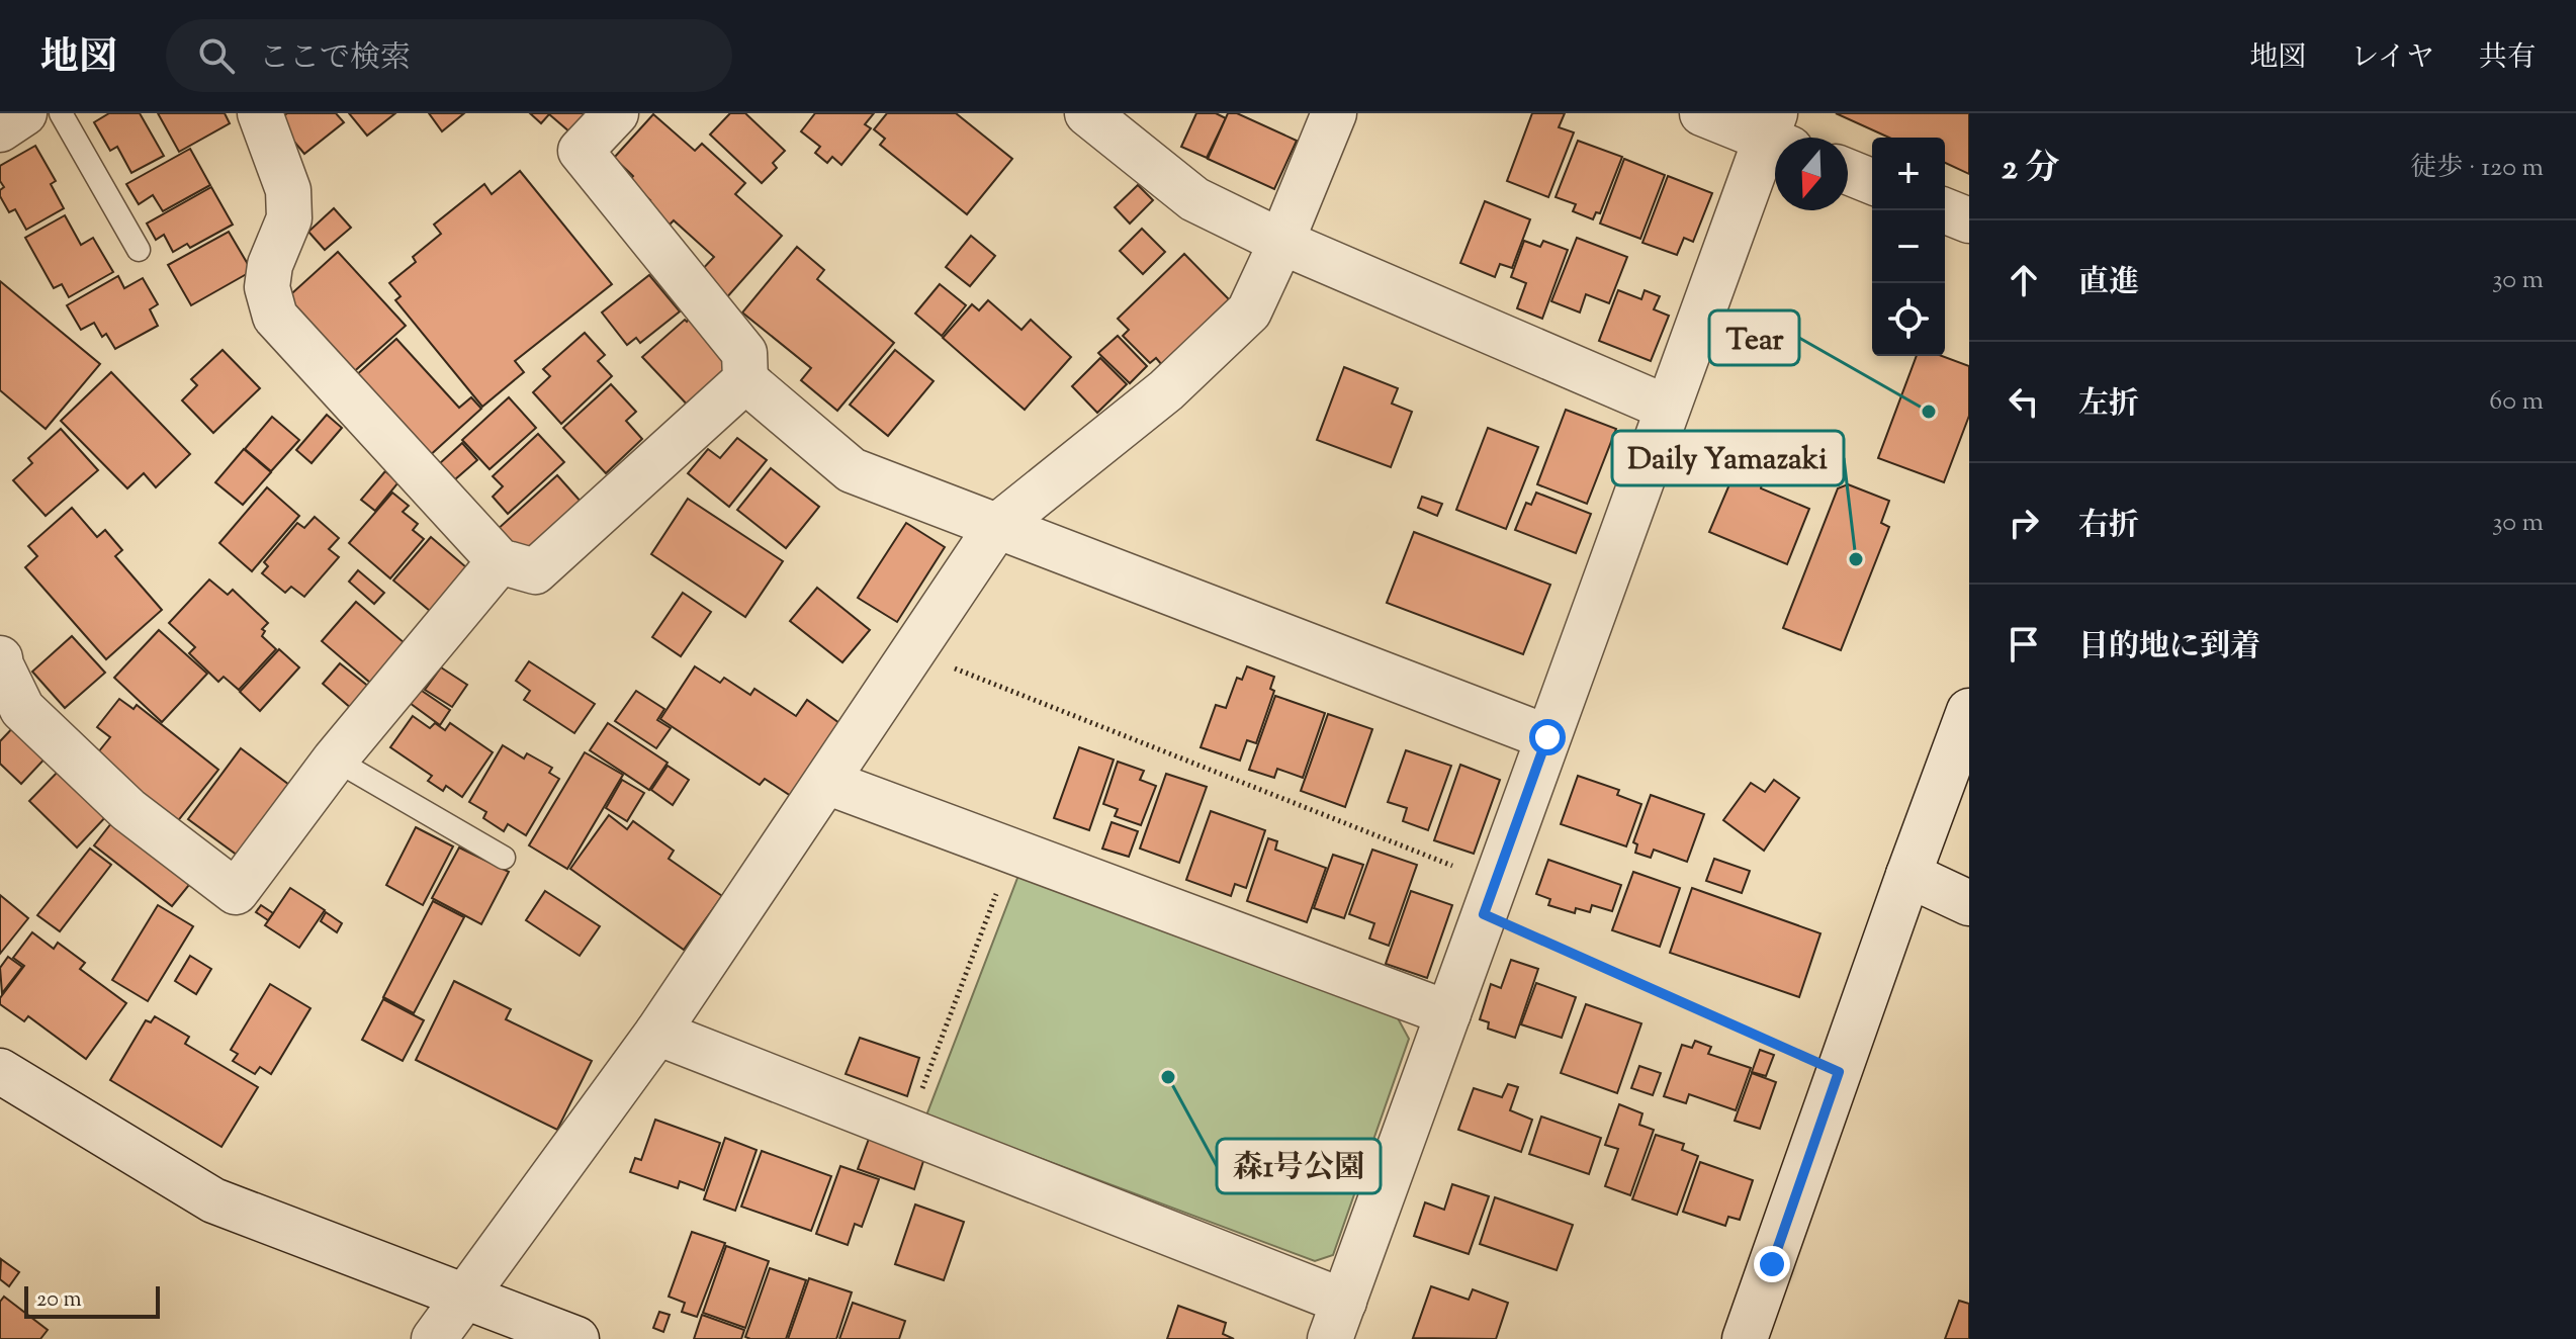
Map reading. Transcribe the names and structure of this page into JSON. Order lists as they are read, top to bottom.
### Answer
{
  "places": ["Tear", "Daily Yamazaki", "森1号公園"],
  "scale_bar": "20 m",
  "north": "bottom",
  "page": {
    "header": "地図",
    "search": "ここで検索",
    "nav": ["地図", "レイヤ", "共有"],
    "heading": ["2 分", "徒歩 · 120 m"],
    "map_buttons": ["+", "−"],
    "list": [
      ["直進", "30 m"],
      ["左折", "60 m"],
      ["右折", "30 m"],
      "目的地に到着"
    ],
    "scale": "20 m"
  }
}
